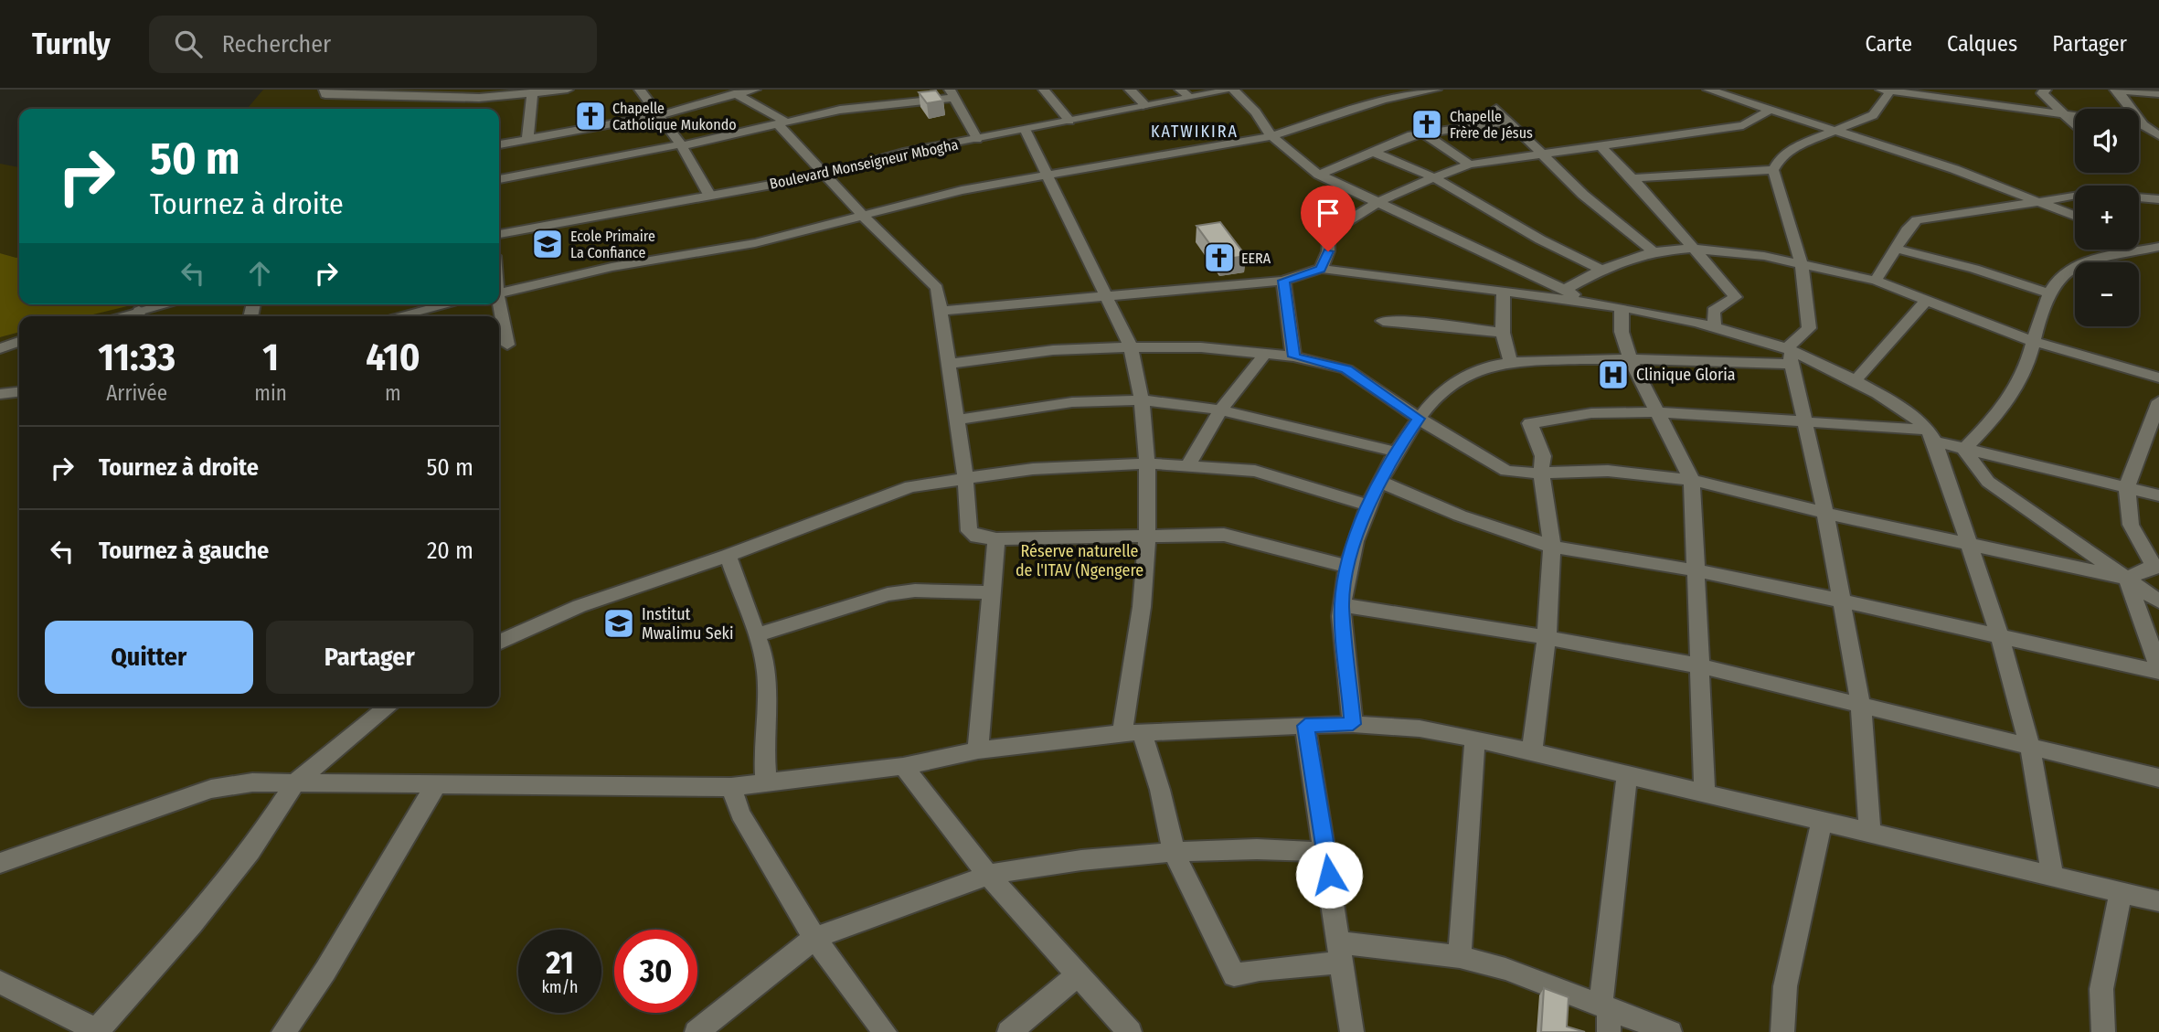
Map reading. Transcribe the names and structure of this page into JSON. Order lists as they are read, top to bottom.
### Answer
{
  "streets": {
    "street": ["Boulevard Monseigneur Mbogha"]
  },
  "districts": ["KATWIKIRA"],
  "parks": ["Réserve naturelle de l'ITAV (Ngengere"],
  "places": {
    "church": ["Chapelle Catholique Mukondo", "Chapelle Frère de Jésus", "EERA"],
    "school or university": ["Ecole Primaire La Confiance", "Institut Mwalimu Seki"],
    "hospital": ["Clinique Gloria"]
  },
  "page": {
    "header": "Turnly",
    "search": "Rechercher",
    "nav": ["Carte", "Calques", "Partager"],
    "map_buttons": ["+", "−"],
    "turn": ["50 m", "Tournez à droite"],
    "eta": [
      "11:33",
      "Arrivée",
      "1",
      "min",
      "410",
      "m"
    ],
    "list": [
      {
        "name": "Tournez à droite",
        "value": "50 m"
      },
      {
        "name": "Tournez à gauche",
        "value": "20 m"
      }
    ],
    "buttons": ["Quitter", "Partager"],
    "speed": "21 km/h",
    "limit": "30"
  }
}
